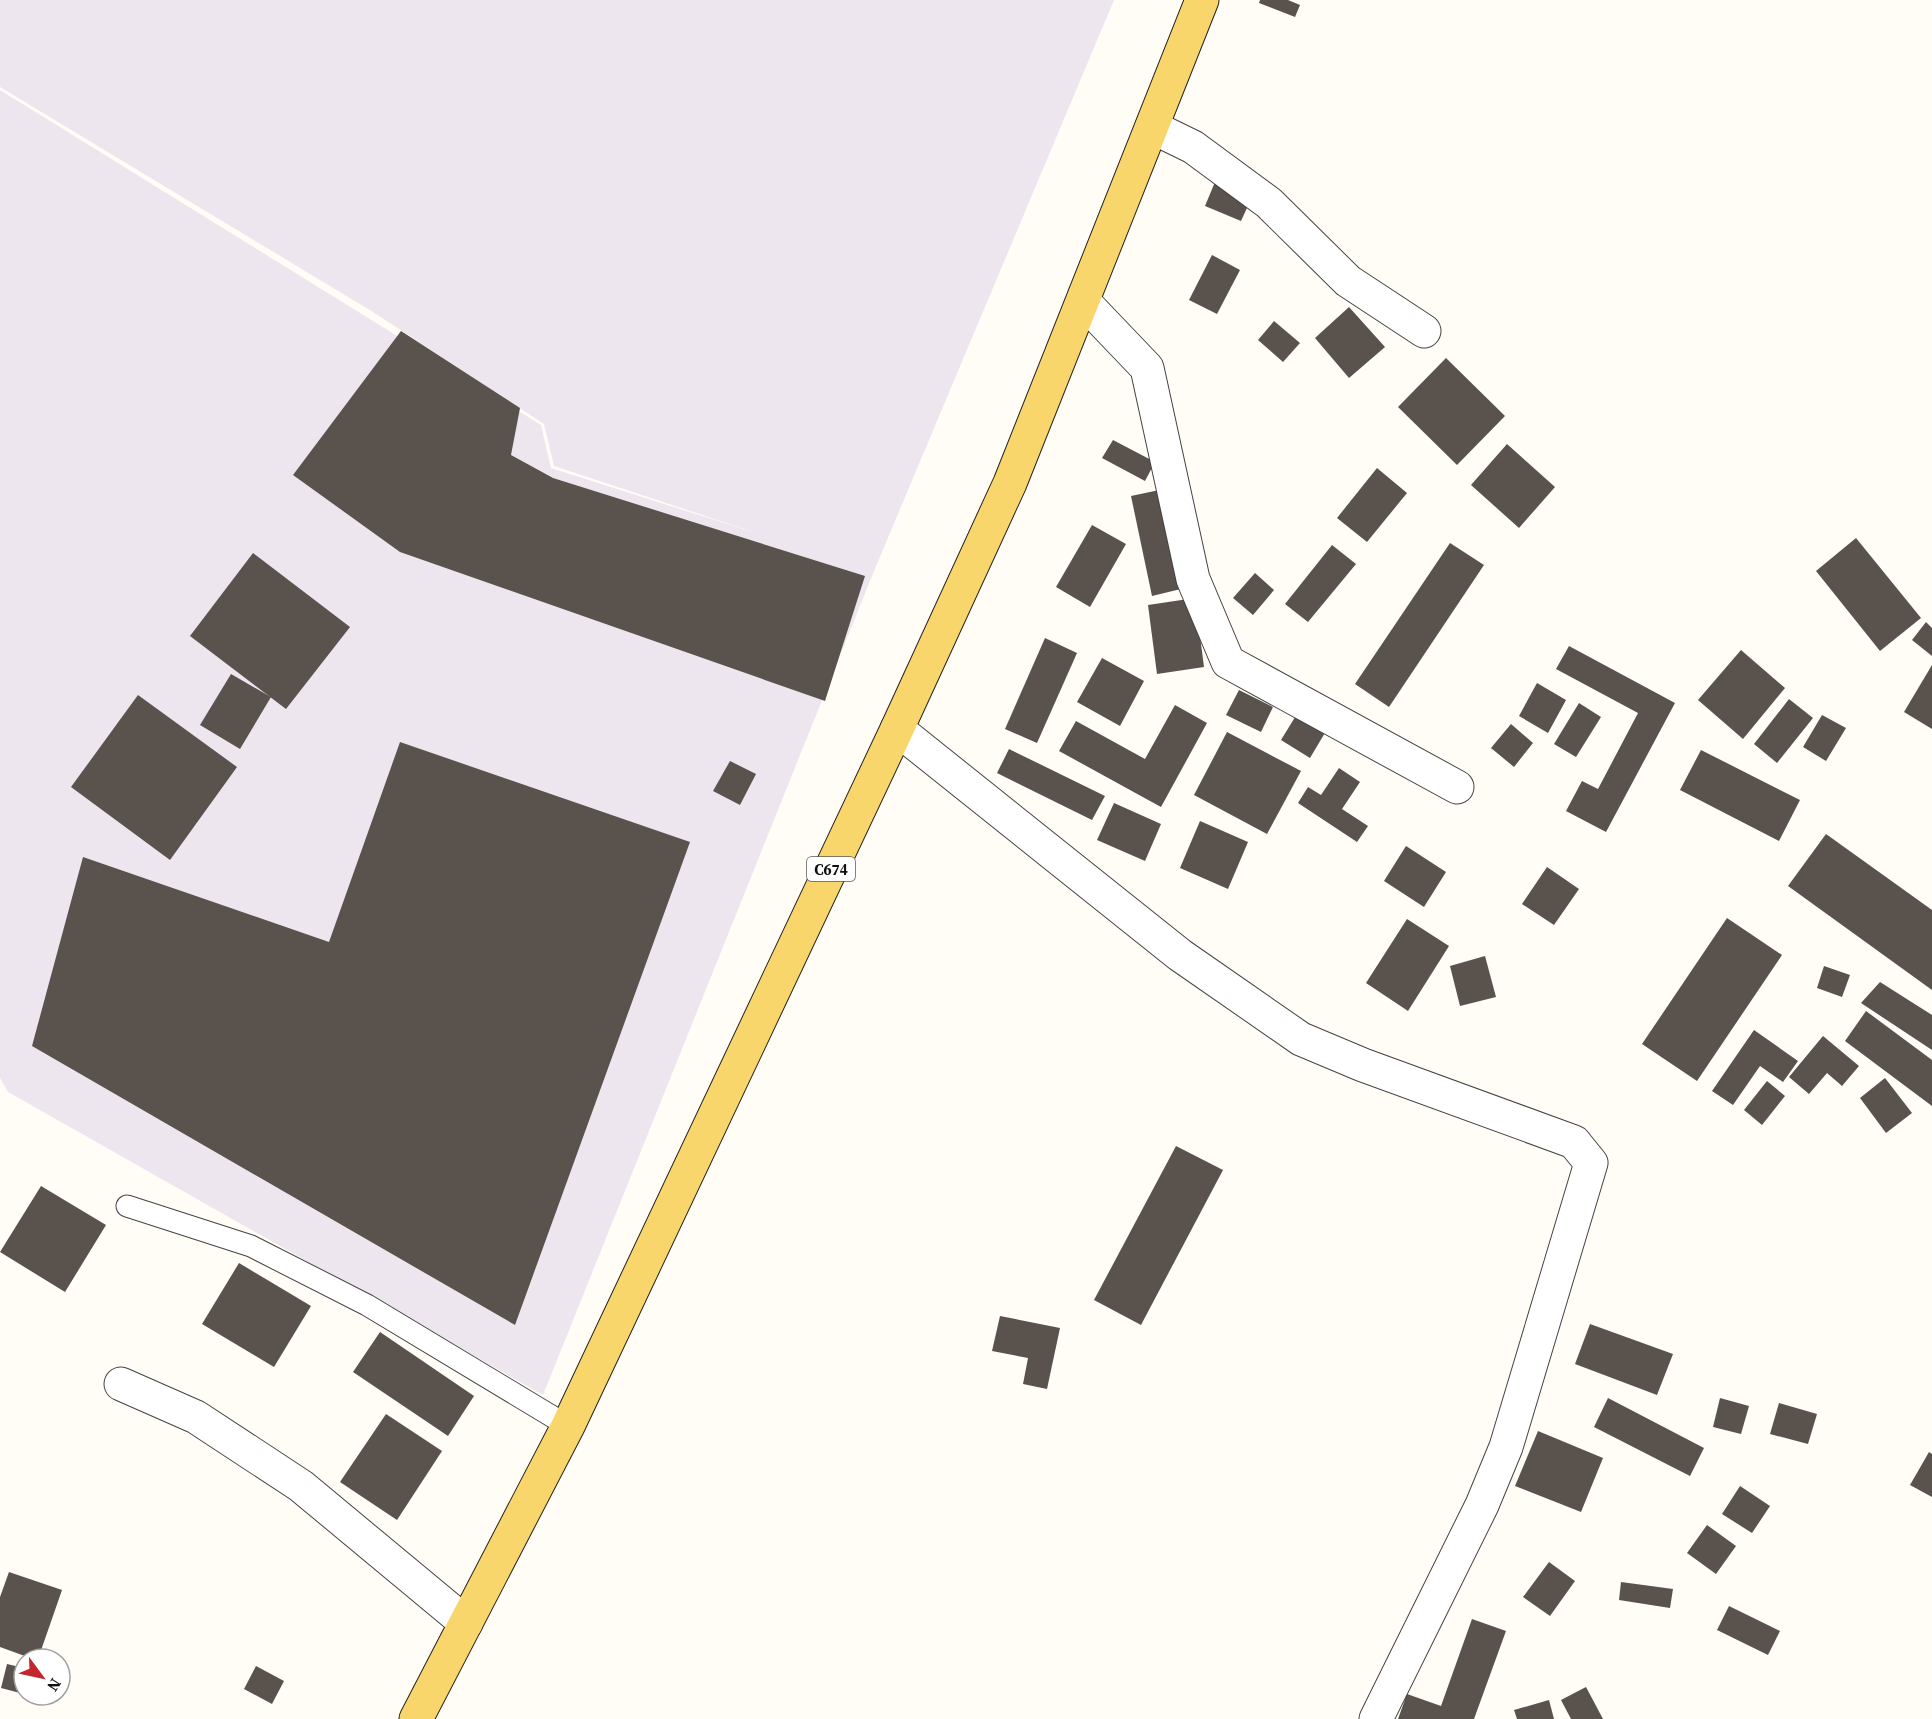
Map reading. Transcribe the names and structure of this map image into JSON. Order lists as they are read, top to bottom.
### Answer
{
  "streets": {
    "main road": ["C674"]
  },
  "north": "bottom right"
}
